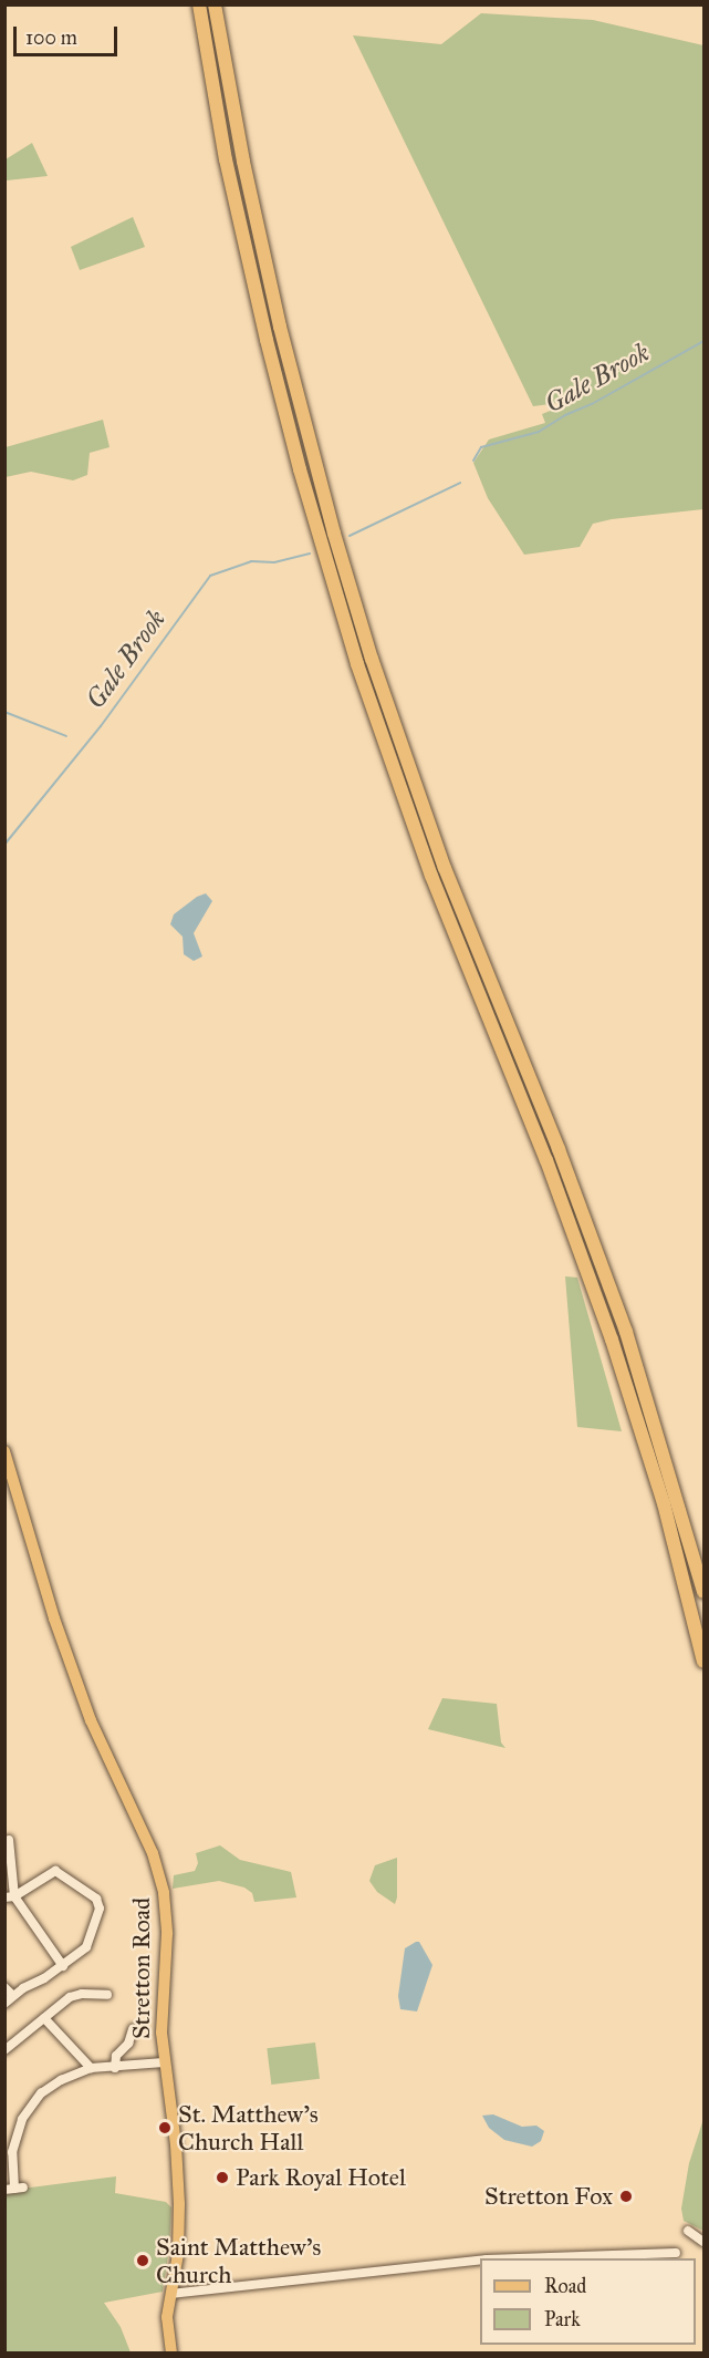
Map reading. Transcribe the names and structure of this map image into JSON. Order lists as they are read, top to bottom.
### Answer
{
  "streets": {
    "main road": ["Stretton Road"]
  },
  "water": ["Gale Brook"],
  "places": [
    "St. Matthew's Church Hall",
    "Park Royal Hotel",
    "Stretton Fox",
    "Saint Matthew's Church"
  ],
  "legend": ["Road", "Park"],
  "scale_bar": "100 m"
}
